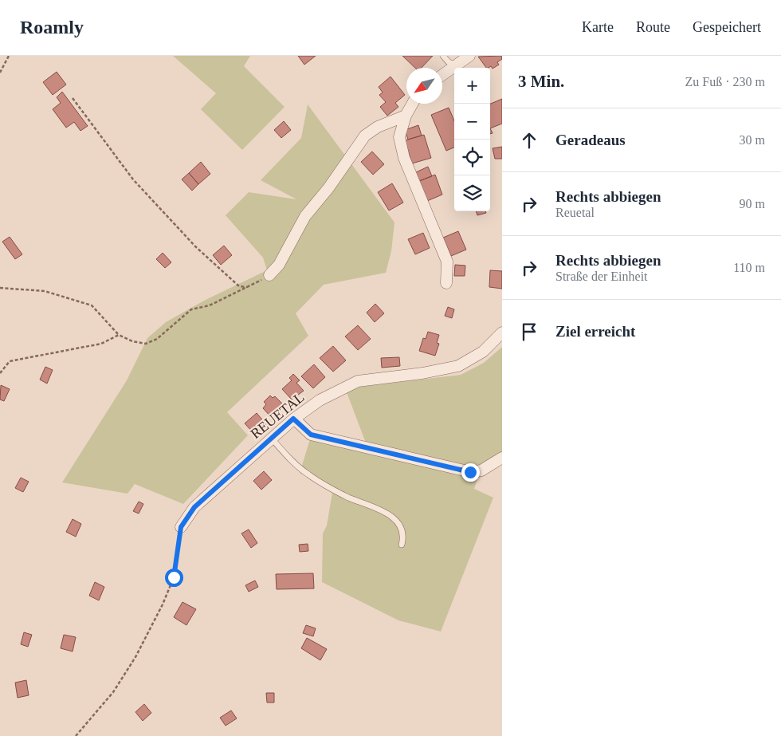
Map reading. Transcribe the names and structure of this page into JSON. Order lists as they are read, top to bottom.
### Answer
{
  "streets": {
    "street": ["REUETAL"]
  },
  "north": "bottom left",
  "page": {
    "header": "Roamly",
    "nav": ["Karte", "Route", "Gespeichert"],
    "heading": ["3 Min.", "Zu Fuß · 230 m"],
    "map_buttons": ["+", "−"],
    "list": [
      ["Geradeaus", "30 m"],
      ["Rechts abbiegen", "Reuetal", "90 m"],
      ["Rechts abbiegen", "Straße der Einheit", "110 m"],
      "Ziel erreicht"
    ]
  }
}
